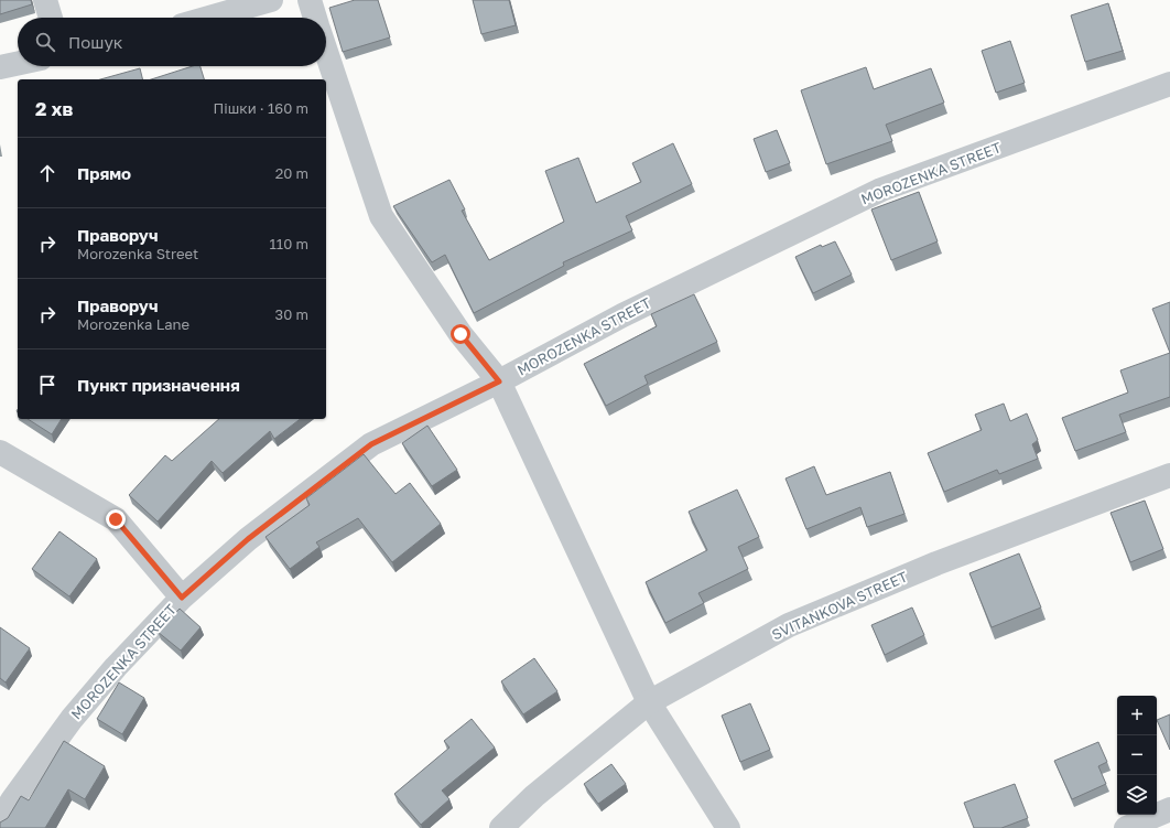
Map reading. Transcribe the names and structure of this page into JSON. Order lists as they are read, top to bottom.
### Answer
{
  "streets": {
    "street": ["MOROZENKA STREET", "SVITANKOVA STREET"]
  },
  "page": {
    "search": "Пошук",
    "heading": ["2 хв", "Пішки · 160 m"],
    "list": [
      ["Прямо", "20 m"],
      ["Праворуч", "Morozenka Street", "110 m"],
      ["Праворуч", "Morozenka Lane", "30 m"],
      "Пункт призначення"
    ],
    "map_buttons": ["+", "−"]
  }
}
